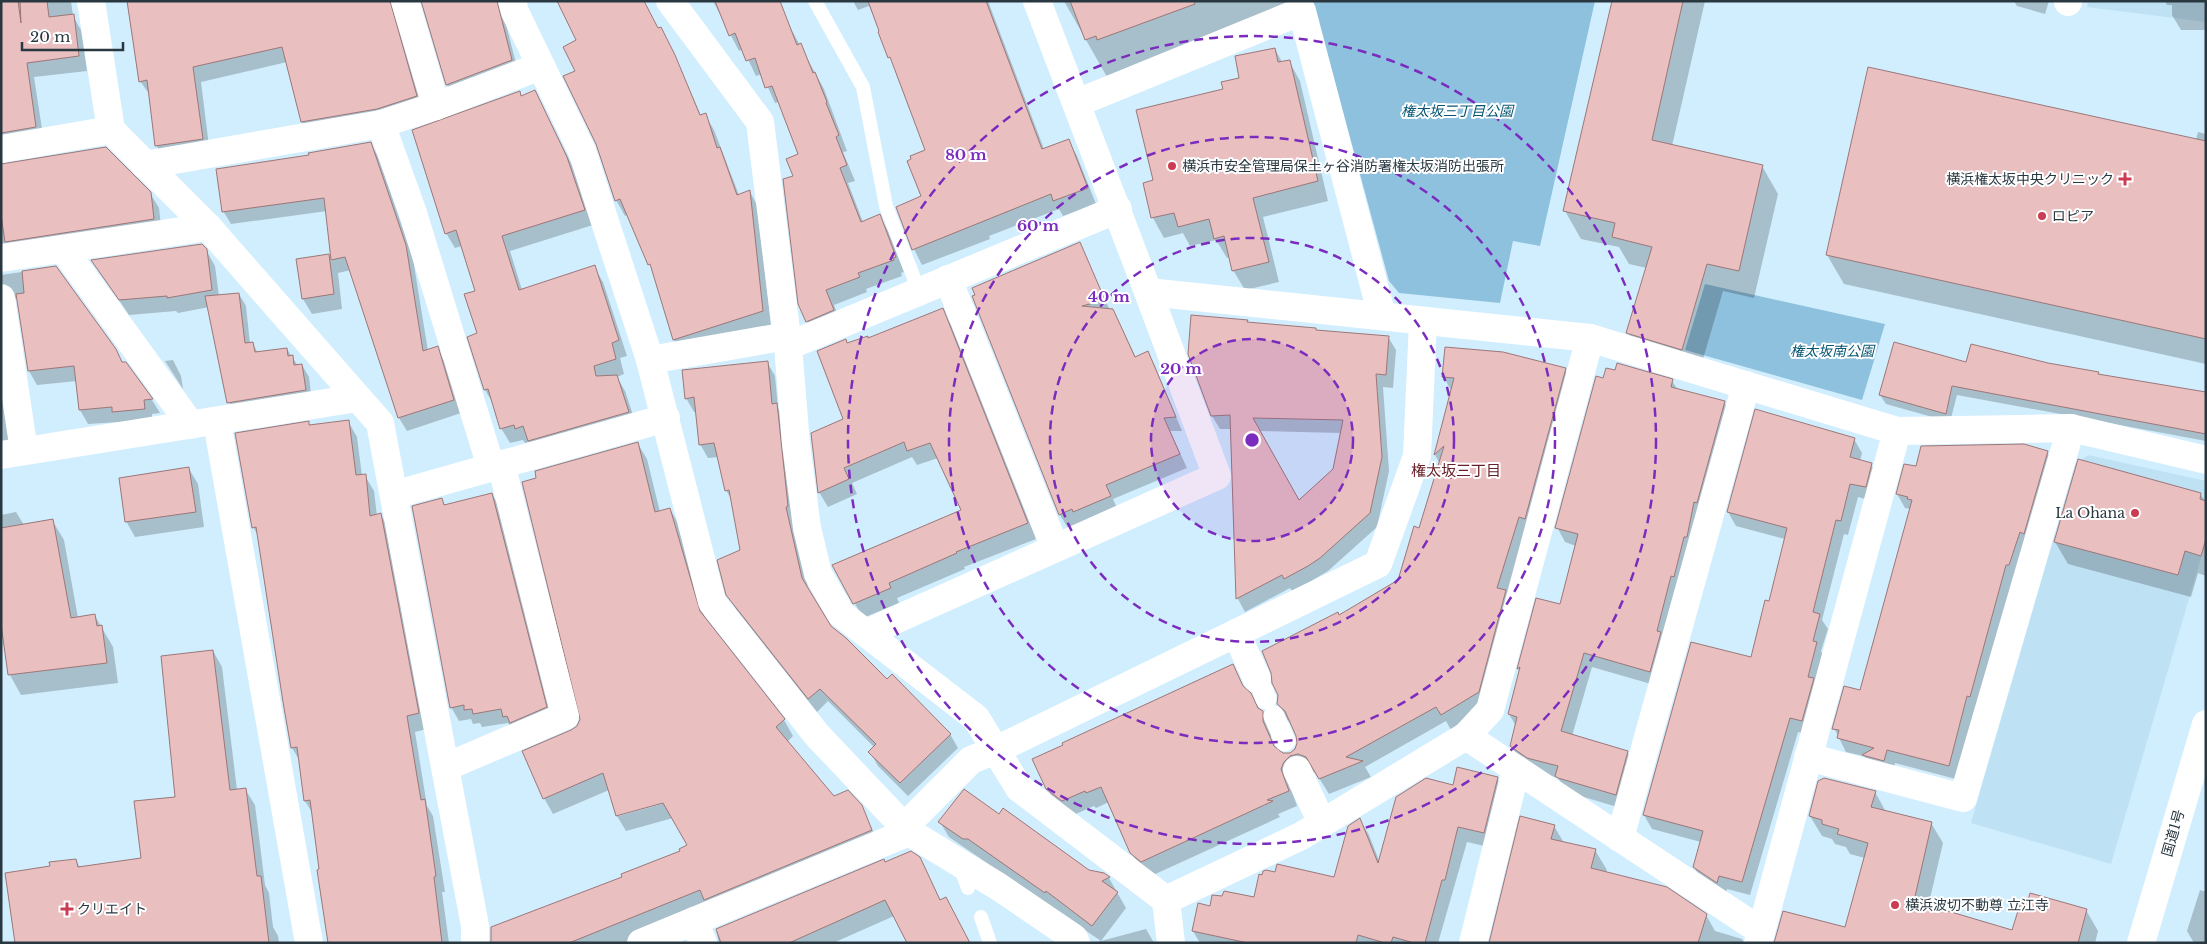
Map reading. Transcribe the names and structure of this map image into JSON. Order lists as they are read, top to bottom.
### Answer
{
  "streets": {
    "main road": ["国道1号"]
  },
  "districts": ["権太坂三丁目"],
  "parks": ["権太坂三丁目公園", "権太坂南公園"],
  "places": {
    "other": [
      "横浜市安全管理局保土ヶ谷消防署権太坂消防出張所",
      "ロピア",
      "La Ohana",
      "横浜波切不動尊 立江寺"
    ],
    "health": ["横浜権太坂中央クリニック", "クリエイト"]
  },
  "scale_bar": "20 m",
  "rings": [
    "80 m",
    "60 m",
    "40 m",
    "20 m"
  ]
}
